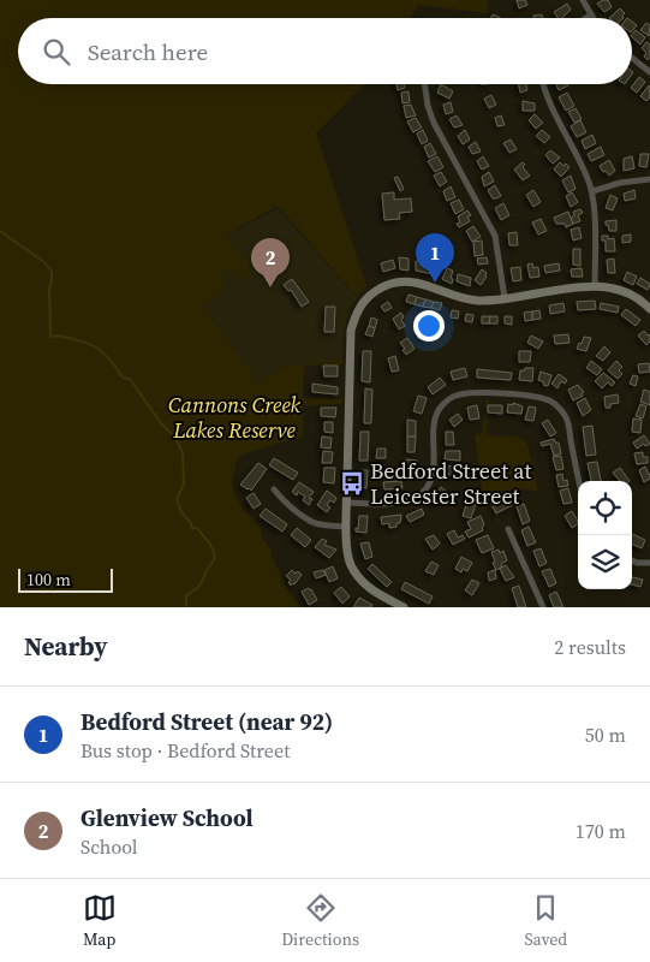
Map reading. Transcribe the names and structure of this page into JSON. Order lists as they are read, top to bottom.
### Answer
{
  "parks": ["Cannons Creek Lakes Reserve"],
  "places": {
    "bus stop": ["Bedford Street at Leicester Street"]
  },
  "scale_bar": "100 m",
  "page": {
    "search": "Search here",
    "pins": ["1", "2"],
    "scale": "100 m",
    "heading": ["Nearby", "2 results"],
    "list": [
      {
        "mark": "1",
        "name": "Bedford Street (near 92)",
        "note": "Bus stop · Bedford Street",
        "value": "50 m"
      },
      {
        "mark": "2",
        "name": "Glenview School",
        "note": "School",
        "value": "170 m"
      }
    ],
    "nav": ["Map", "Directions", "Saved"]
  }
}
